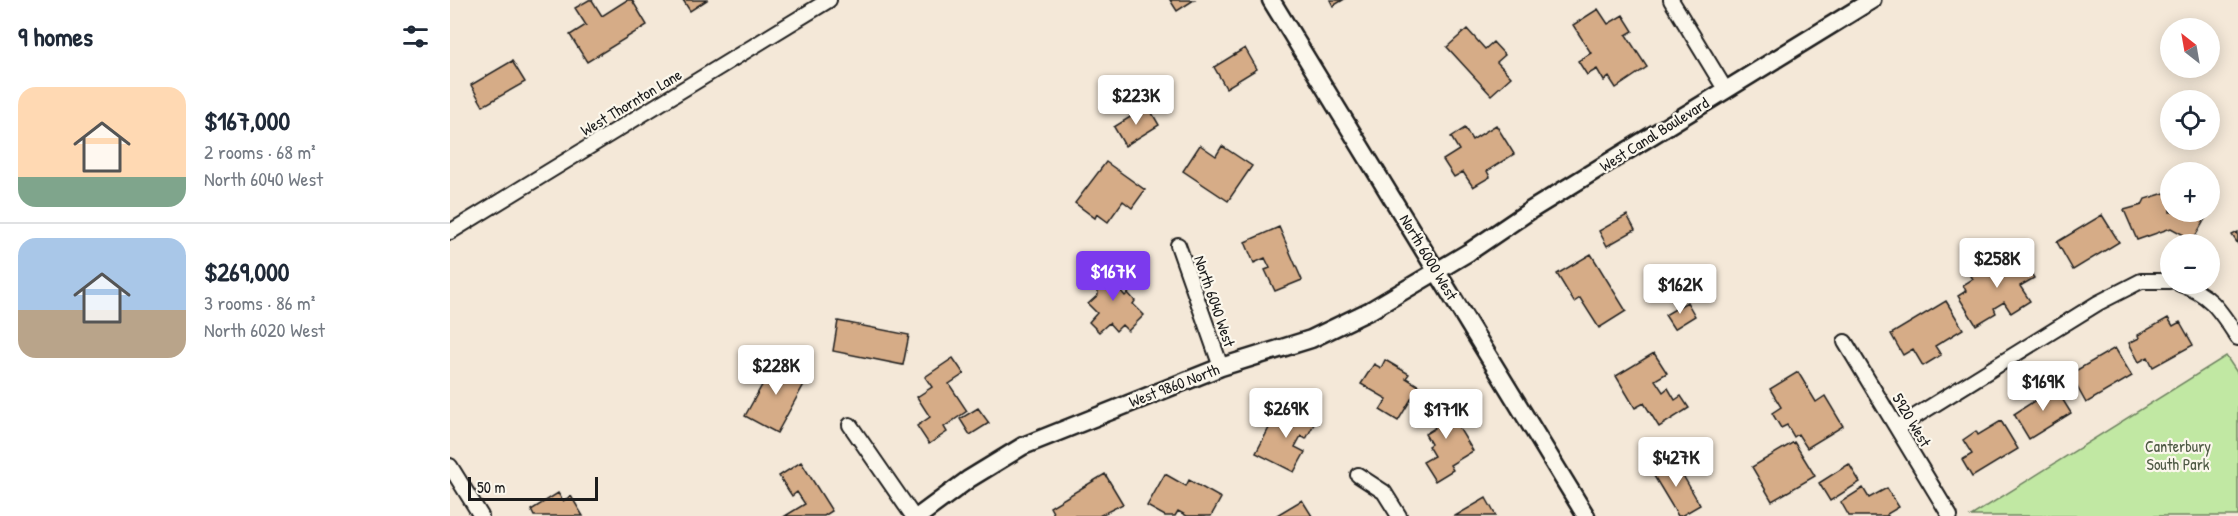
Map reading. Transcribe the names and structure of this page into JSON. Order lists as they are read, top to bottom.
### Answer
{
  "streets": {
    "street": [
      "West Thornton Lane",
      "West Canal Boulevard",
      "North 6000 West",
      "North 6040 West",
      "West 9860 North",
      "5920 West"
    ]
  },
  "crossings": [
    ["West Canal Boulevard", "North 6000 West"],
    ["West Canal Boulevard", "West 9860 North"],
    ["North 6000 West", "West 9860 North"],
    ["North 6040 West", "West 9860 North"]
  ],
  "parks": ["Canterbury South Park"],
  "scale_bar": "50 m",
  "north": "top left",
  "page": {
    "heading": "9 homes",
    "map_buttons": ["+", "−"],
    "list": [
      {
        "name": "$167,000",
        "note": "2 rooms · 68 m² · North 6040 West"
      },
      {
        "name": "$269,000",
        "note": "3 rooms · 86 m² · North 6020 West"
      }
    ],
    "price": [
      "$223K",
      "$258K",
      "$167K",
      "$162K",
      "$228K",
      "$169K",
      "$269K",
      "$171K",
      "$427K"
    ],
    "scale": "50 m"
  }
}
